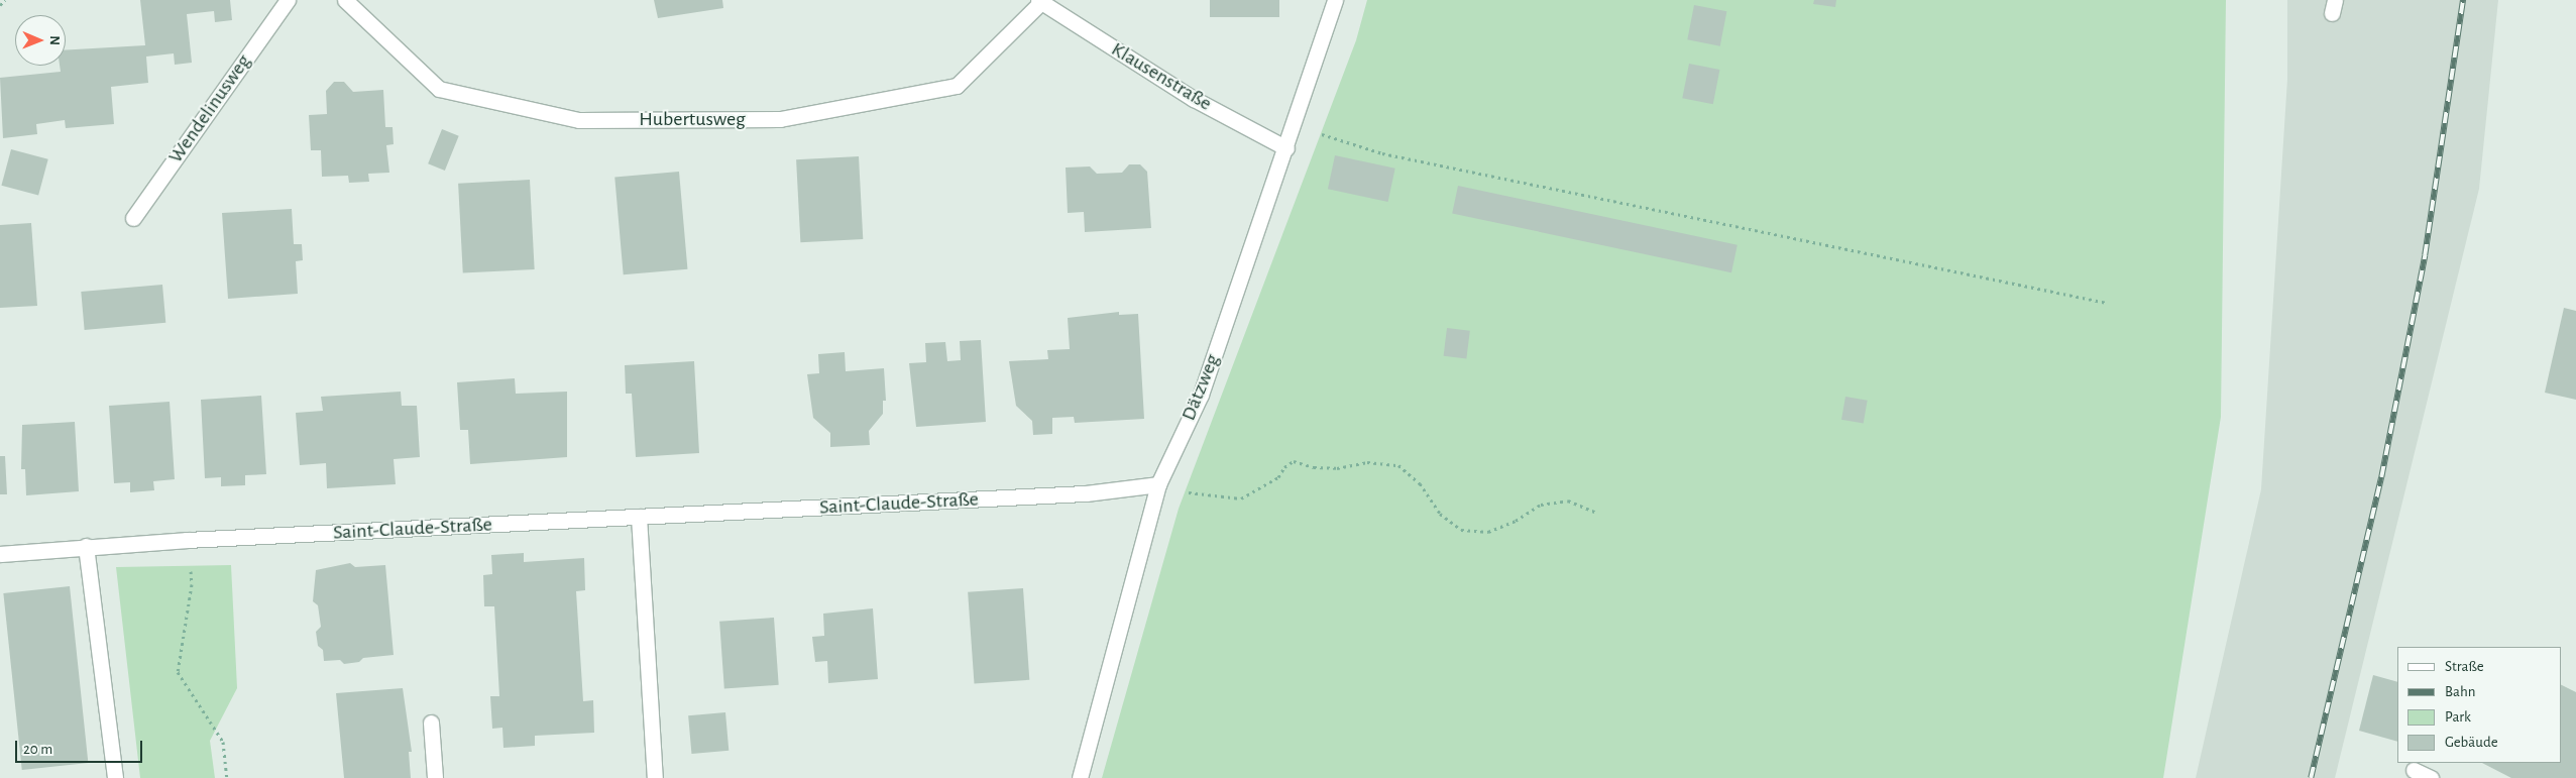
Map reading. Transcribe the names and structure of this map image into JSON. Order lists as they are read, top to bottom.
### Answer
{
  "streets": {
    "street": [
      "Klausenstraße",
      "Wendelinusweg",
      "Hubertusweg",
      "Dätzweg",
      "Saint-Claude-Straße"
    ]
  },
  "crossings": [
    ["Klausenstraße", "Hubertusweg"],
    ["Klausenstraße", "Dätzweg"],
    ["Dätzweg", "Saint-Claude-Straße"]
  ],
  "legend": [
    "Straße",
    "Bahn",
    "Park",
    "Gebäude"
  ],
  "scale_bar": "20 m",
  "north": "right"
}
